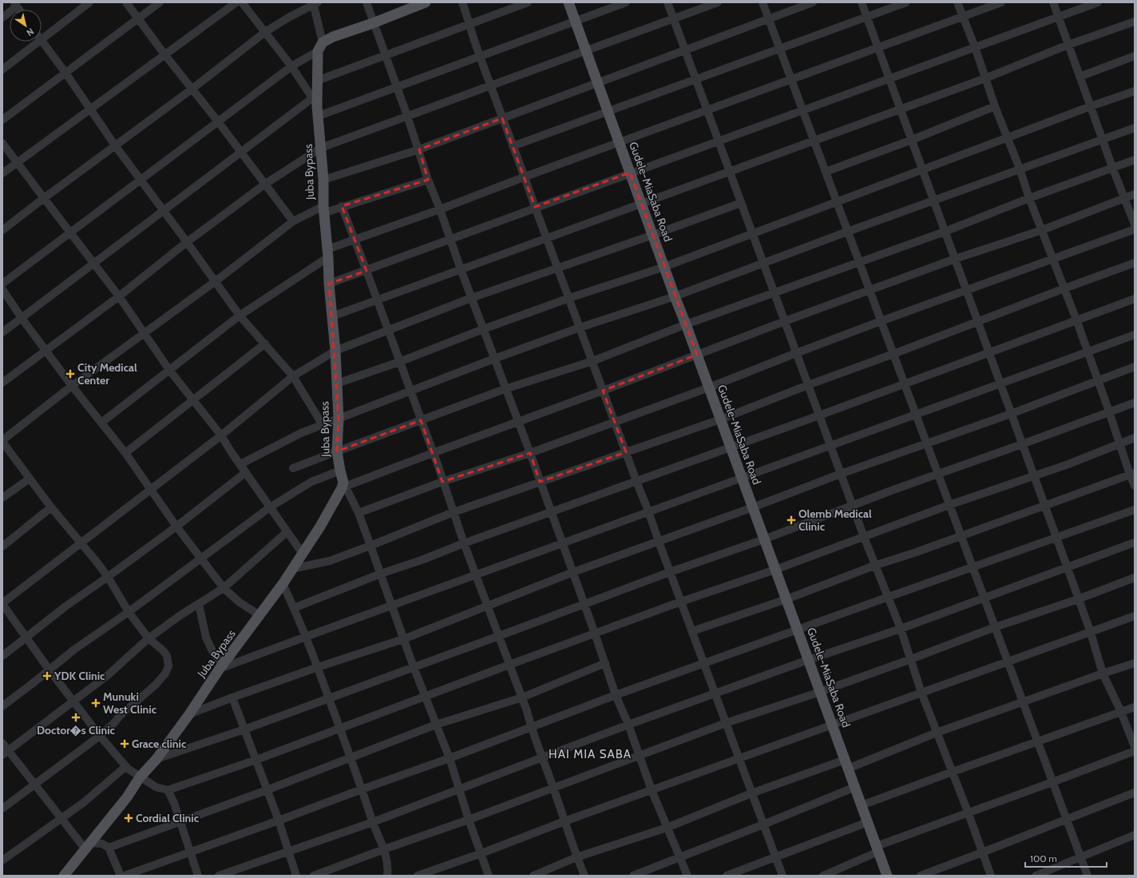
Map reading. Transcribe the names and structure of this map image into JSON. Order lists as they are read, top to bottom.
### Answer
{
  "streets": {
    "main road": ["Juba Bypass", "Gudele-MiaSaba Road"]
  },
  "districts": ["HAI MIA SABA"],
  "places": {
    "health": [
      "City Medical Center",
      "Olemb Medical Clinic",
      "YDK Clinic",
      "Munuki West Clinic",
      "Doctor�s Clinic",
      "Grace clinic",
      "Cordial Clinic"
    ]
  },
  "scale_bar": "100 m",
  "north": "bottom right"
}
